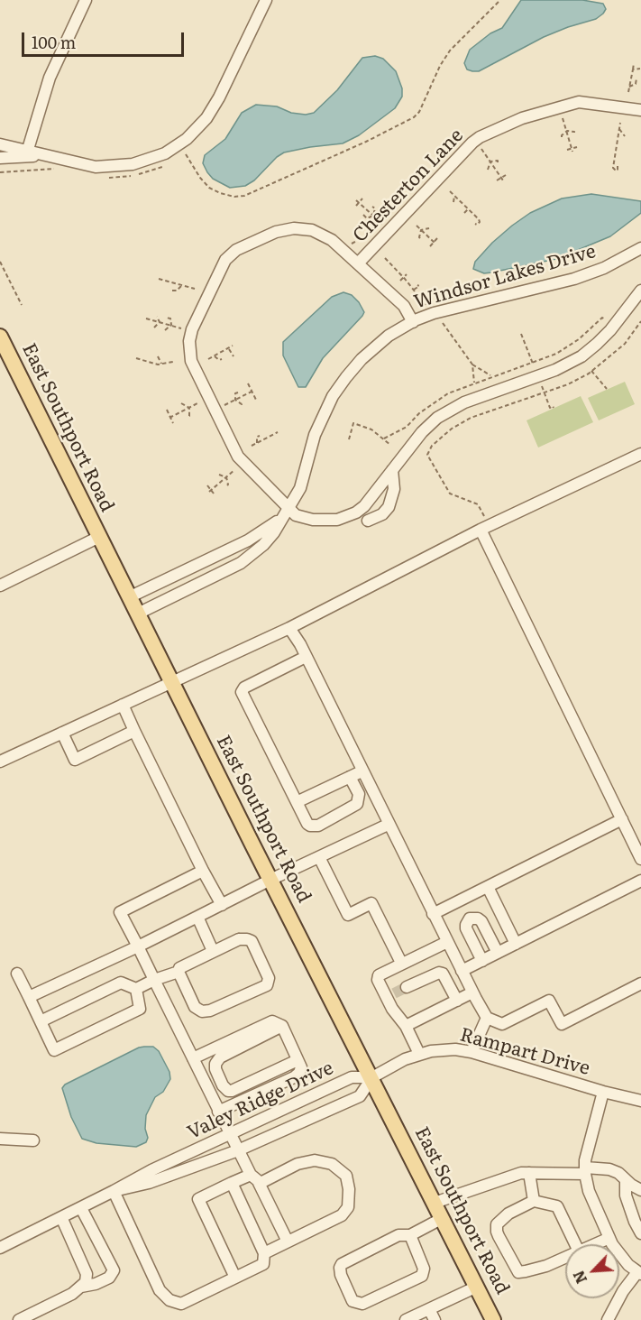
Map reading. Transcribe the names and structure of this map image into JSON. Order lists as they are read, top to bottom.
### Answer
{
  "streets": {
    "main road": ["East Southport Road"],
    "street": [
      "Chesterton Lane",
      "Windsor Lakes Drive",
      "Rampart Drive",
      "Valey Ridge Drive"
    ]
  },
  "crossings": [
    ["Windsor Lakes Drive", "East Southport Road"],
    ["East Southport Road", "Rampart Drive"],
    ["East Southport Road", "Valey Ridge Drive"],
    ["Rampart Drive", "Valey Ridge Drive"]
  ],
  "scale_bar": "100 m",
  "north": "bottom left"
}
